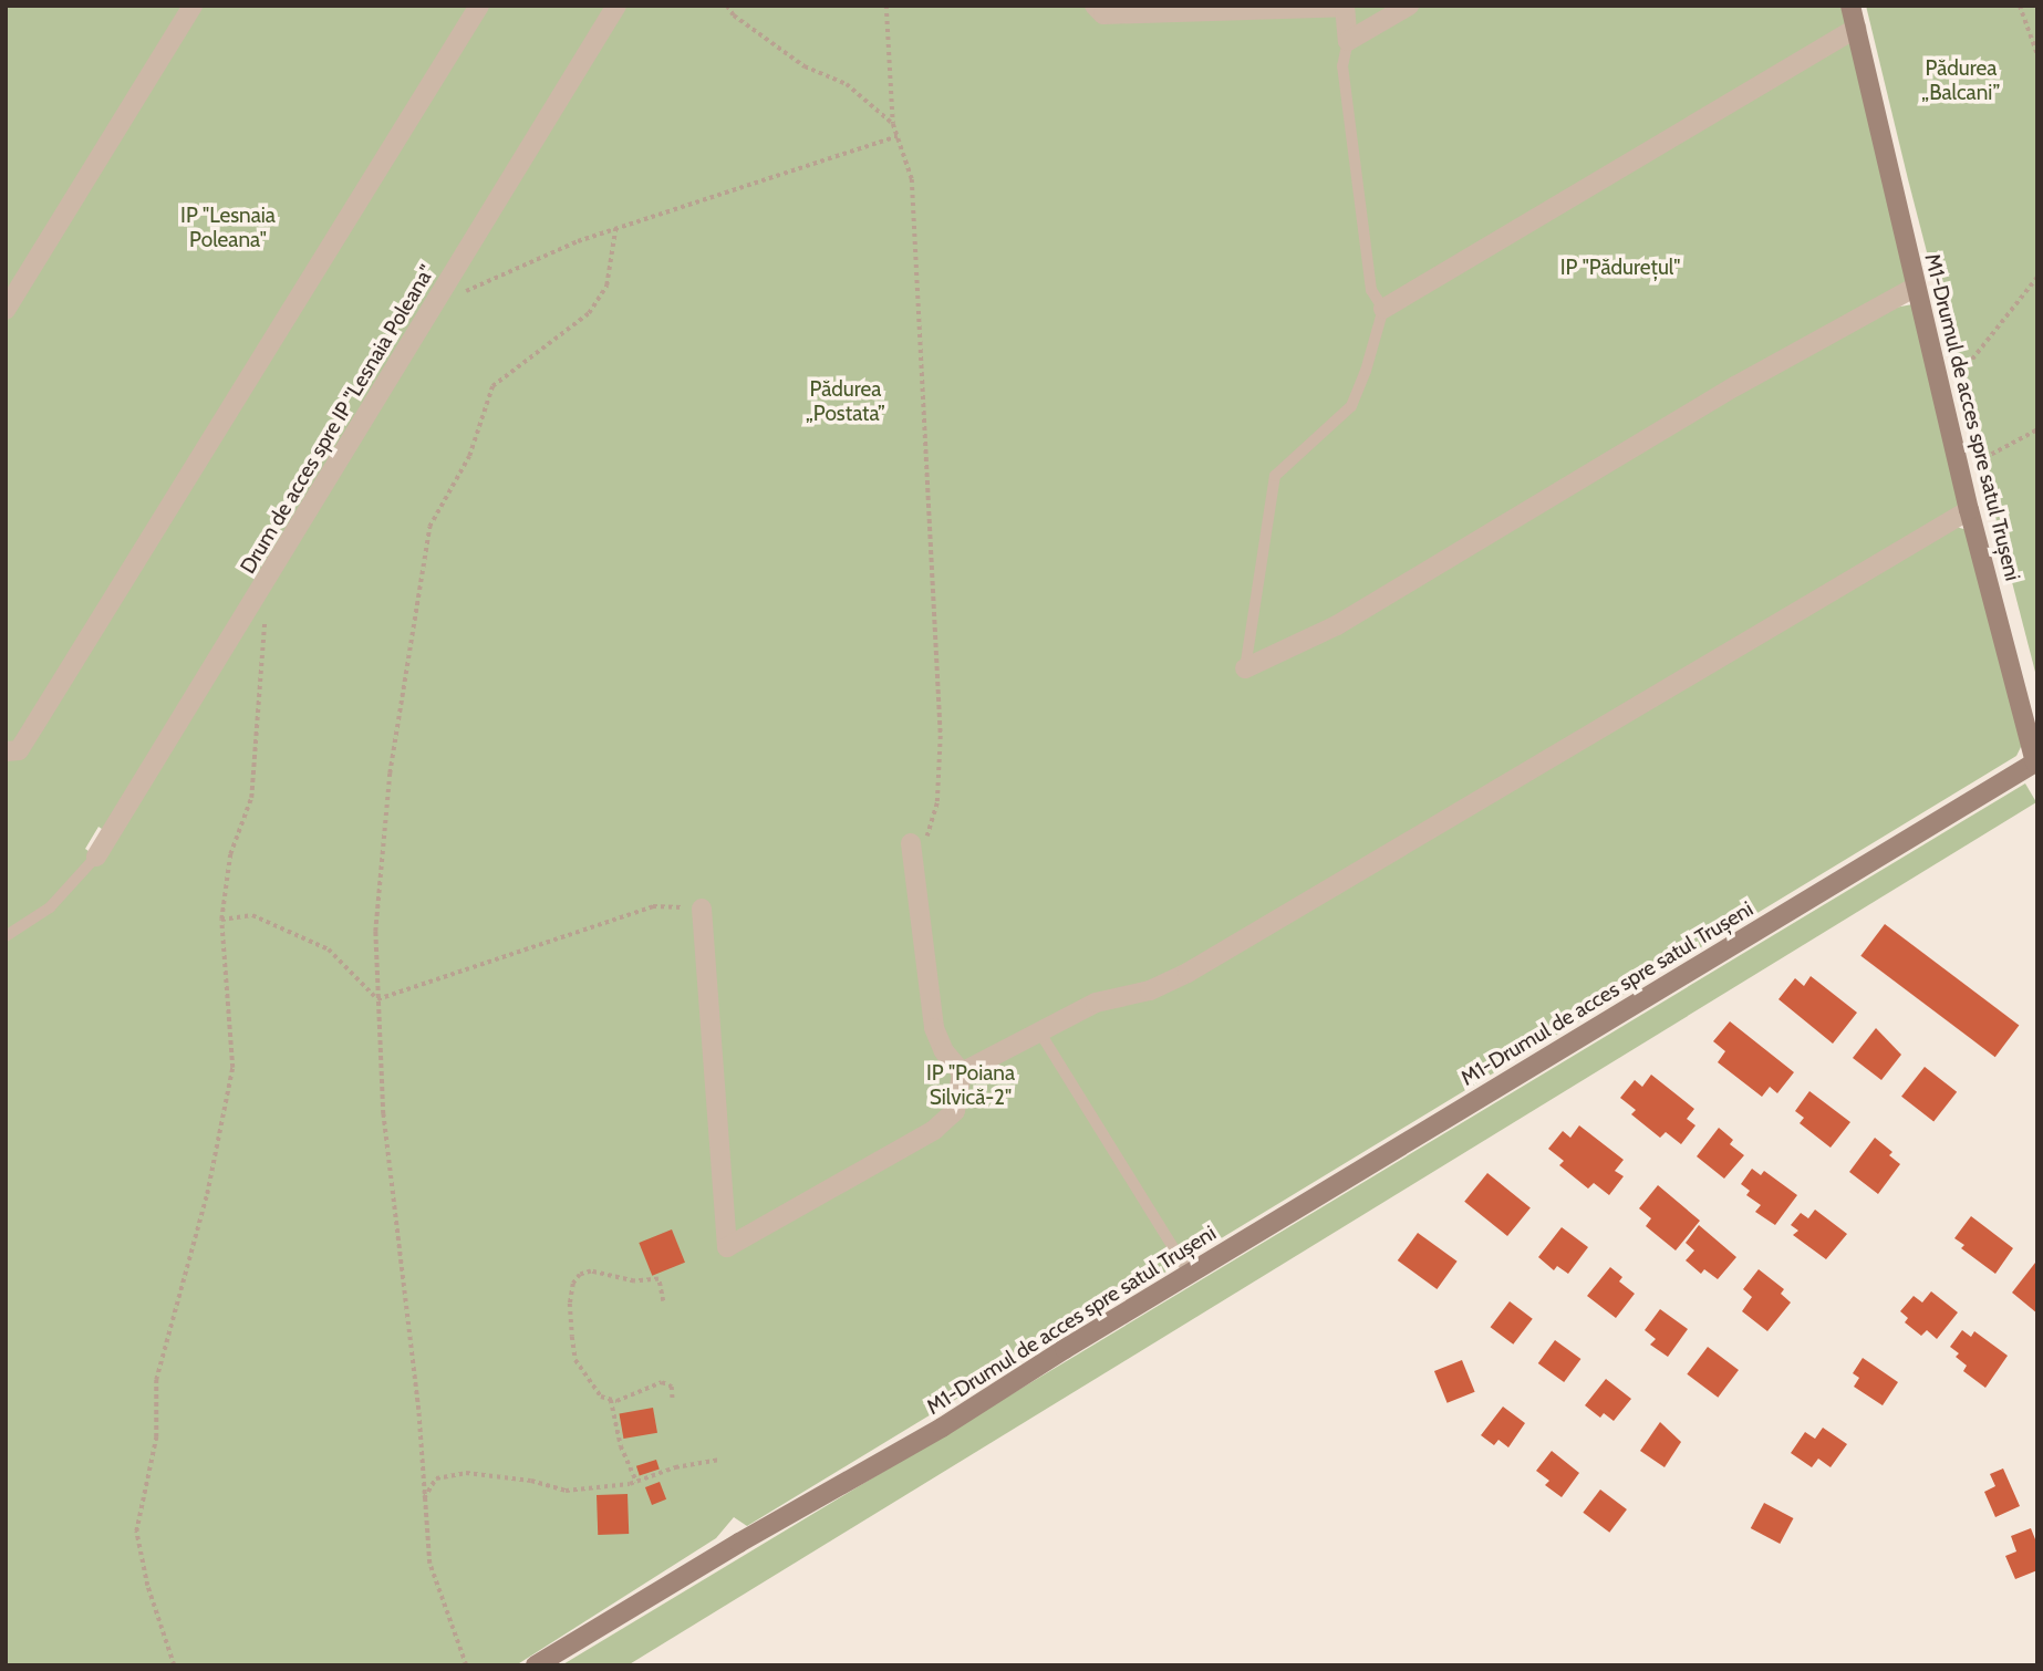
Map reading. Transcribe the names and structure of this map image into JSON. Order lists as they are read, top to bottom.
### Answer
{
  "streets": {
    "street": ["M1-Drumul de acces spre satul Trușeni", "Drum de acces spre IP \"Lesnaia Poleana\""]
  },
  "parks": [
    "Pădurea „Balcani”",
    "IP \"Lesnaia Poleana\"",
    "IP \"Pădurețul\"",
    "Pădurea „Postata”",
    "IP \"Poiana Silvică-2\""
  ]
}
